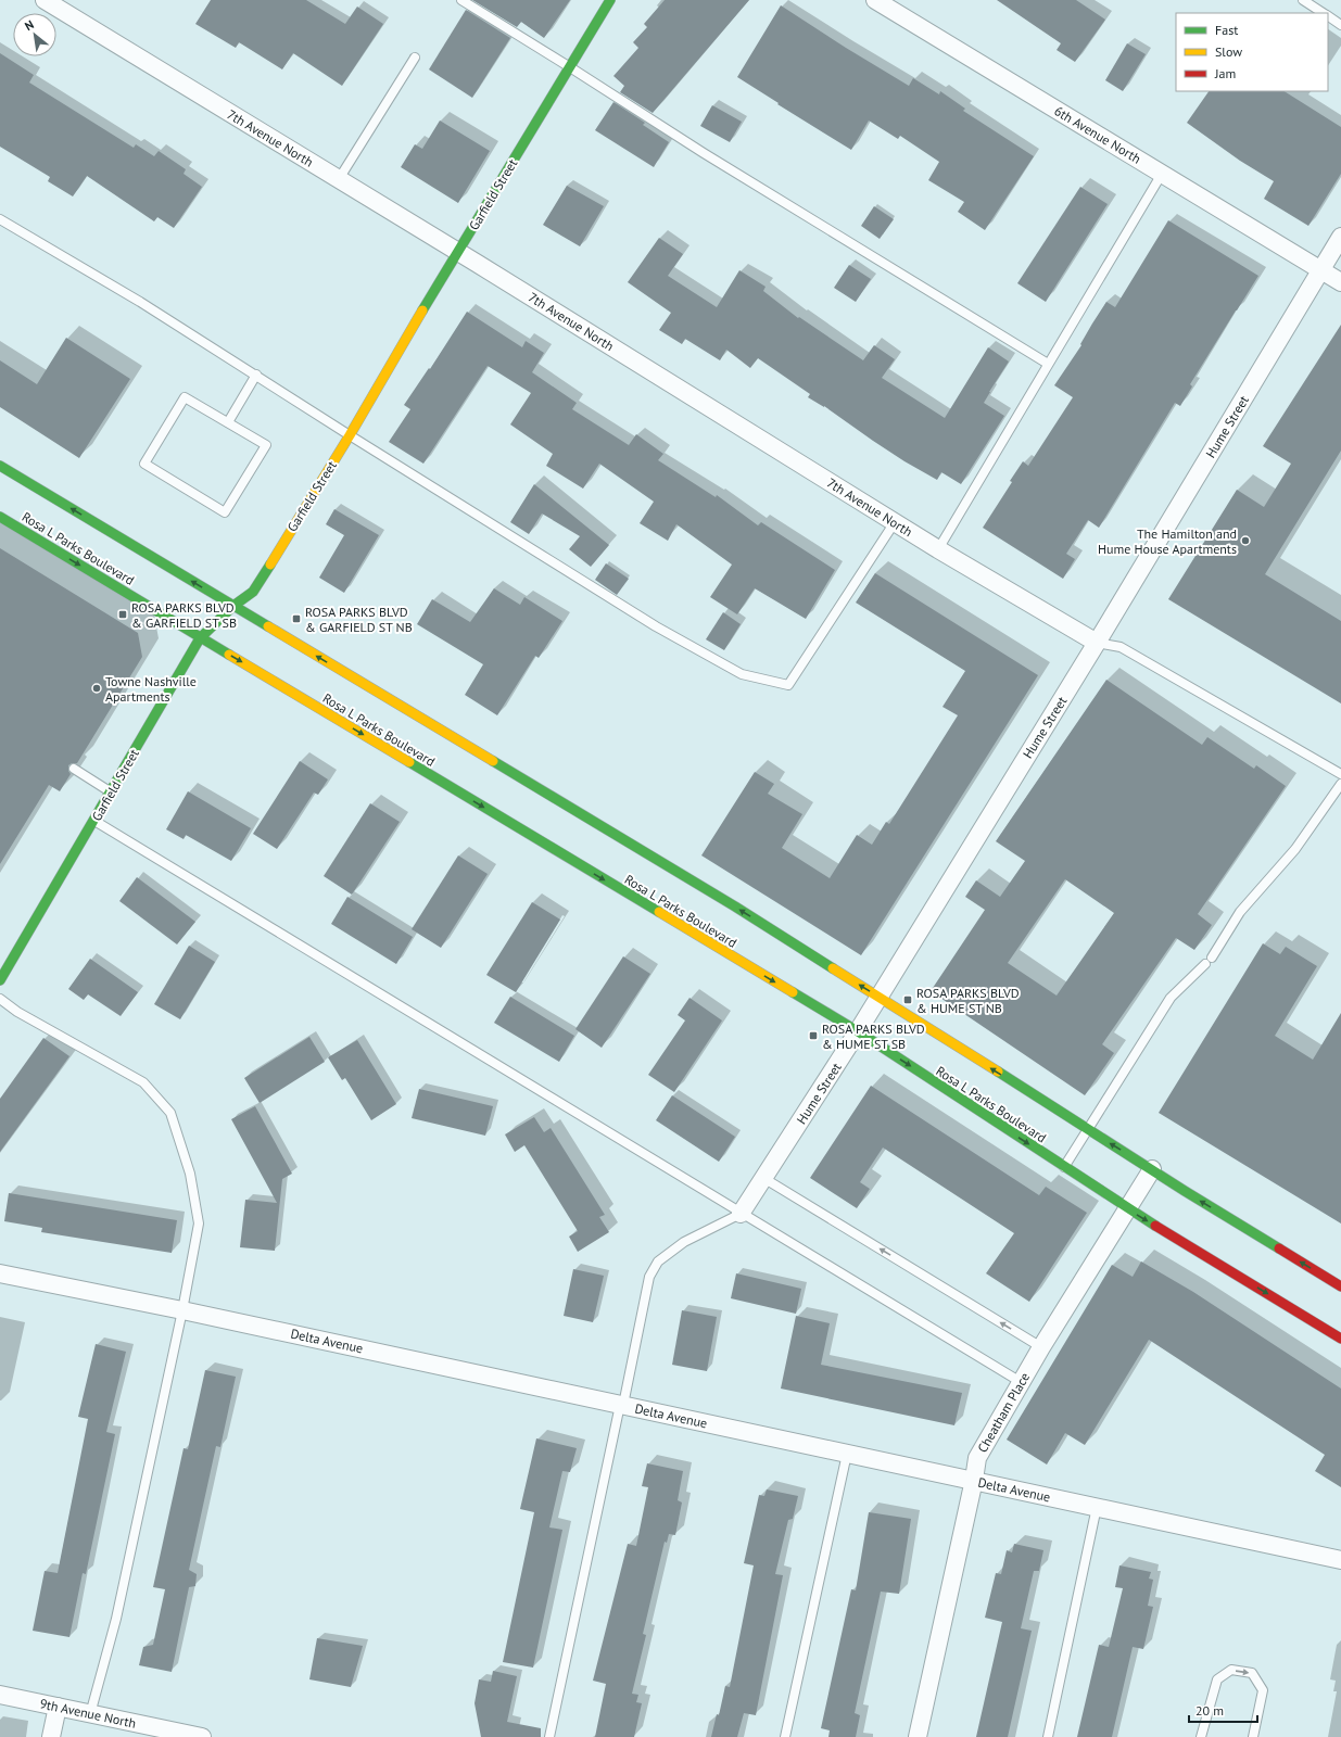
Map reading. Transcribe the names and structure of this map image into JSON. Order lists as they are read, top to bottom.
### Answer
{
  "streets": {
    "main road": ["Garfield Street", "Rosa L Parks Boulevard"],
    "street": [
      "6th Avenue North",
      "7th Avenue North",
      "Hume Street",
      "Delta Avenue",
      "Cheatham Place",
      "9th Avenue North"
    ]
  },
  "crossings": [
    ["6th Avenue North", "Hume Street"],
    ["7th Avenue North", "Garfield Street"],
    ["7th Avenue North", "Hume Street"],
    ["Garfield Street", "Rosa L Parks Boulevard"],
    ["Hume Street", "Rosa L Parks Boulevard"],
    ["Rosa L Parks Boulevard", "Cheatham Place"],
    ["Delta Avenue", "Cheatham Place"]
  ],
  "places": {
    "other": ["The Hamilton and Hume House Apartments", "Towne Nashville Apartments"],
    "transit": [
      "ROSA PARKS BLVD & GARFIELD ST SB",
      "ROSA PARKS BLVD & GARFIELD ST NB",
      "ROSA PARKS BLVD & HUME ST NB",
      "ROSA PARKS BLVD & HUME ST SB"
    ]
  },
  "legend": ["Fast", "Slow", "Jam"],
  "scale_bar": "20 m",
  "north": "top left"
}
